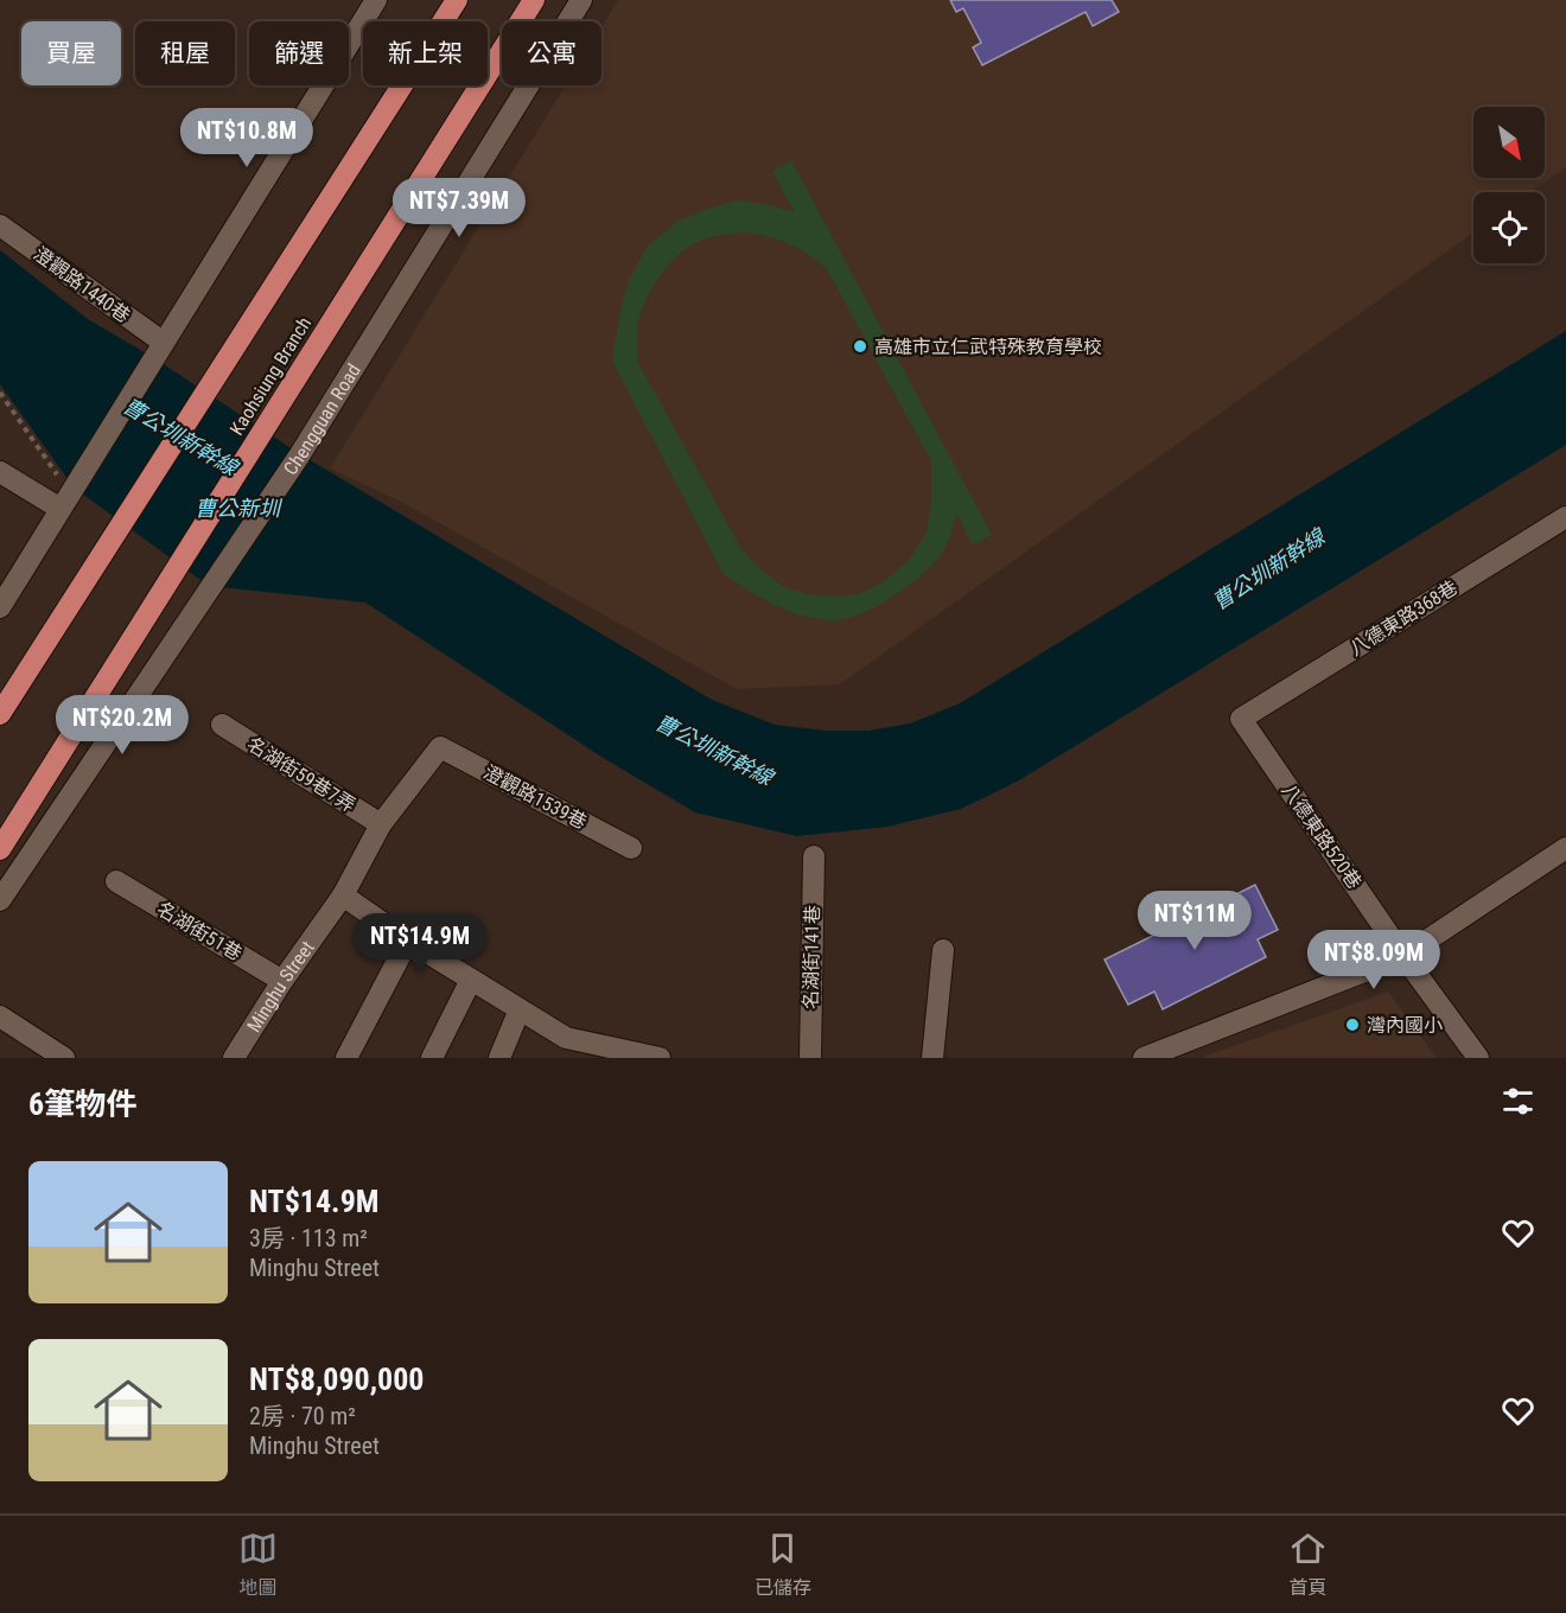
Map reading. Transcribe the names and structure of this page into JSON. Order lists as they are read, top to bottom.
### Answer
{
  "streets": {
    "highway": ["Kaohsiung Branch"],
    "street": [
      "澄觀路1440巷",
      "Chengguan Road",
      "八德東路368巷",
      "名湖街59巷7弄",
      "澄觀路1539巷",
      "八德東路520巷",
      "名湖街51巷",
      "名湖街141巷",
      "Minghu Street"
    ]
  },
  "crossings": [
    ["八德東路368巷", "八德東路520巷"],
    ["名湖街59巷7弄", "Minghu Street"],
    ["澄觀路1539巷", "Minghu Street"],
    ["名湖街51巷", "Minghu Street"]
  ],
  "water": ["曹公圳新幹線", "曹公新圳"],
  "places": ["高雄市立仁武特殊教育學校", "灣內國小"],
  "north": "bottom right",
  "page": {
    "chip": [
      "買屋",
      "租屋",
      "篩選",
      "新上架",
      "公寓"
    ],
    "price": [
      "NT$10.8M",
      "NT$7.39M",
      "NT$20.2M",
      "NT$11M",
      "NT$14.9M",
      "NT$8.09M"
    ],
    "heading": "6筆物件",
    "list": [
      {
        "name": "NT$14.9M",
        "note": "3房 · 113 m² · Minghu Street"
      },
      {
        "name": "NT$8,090,000",
        "note": "2房 · 70 m² · Minghu Street"
      }
    ],
    "tabs": ["地圖", "已儲存", "首頁"]
  }
}
